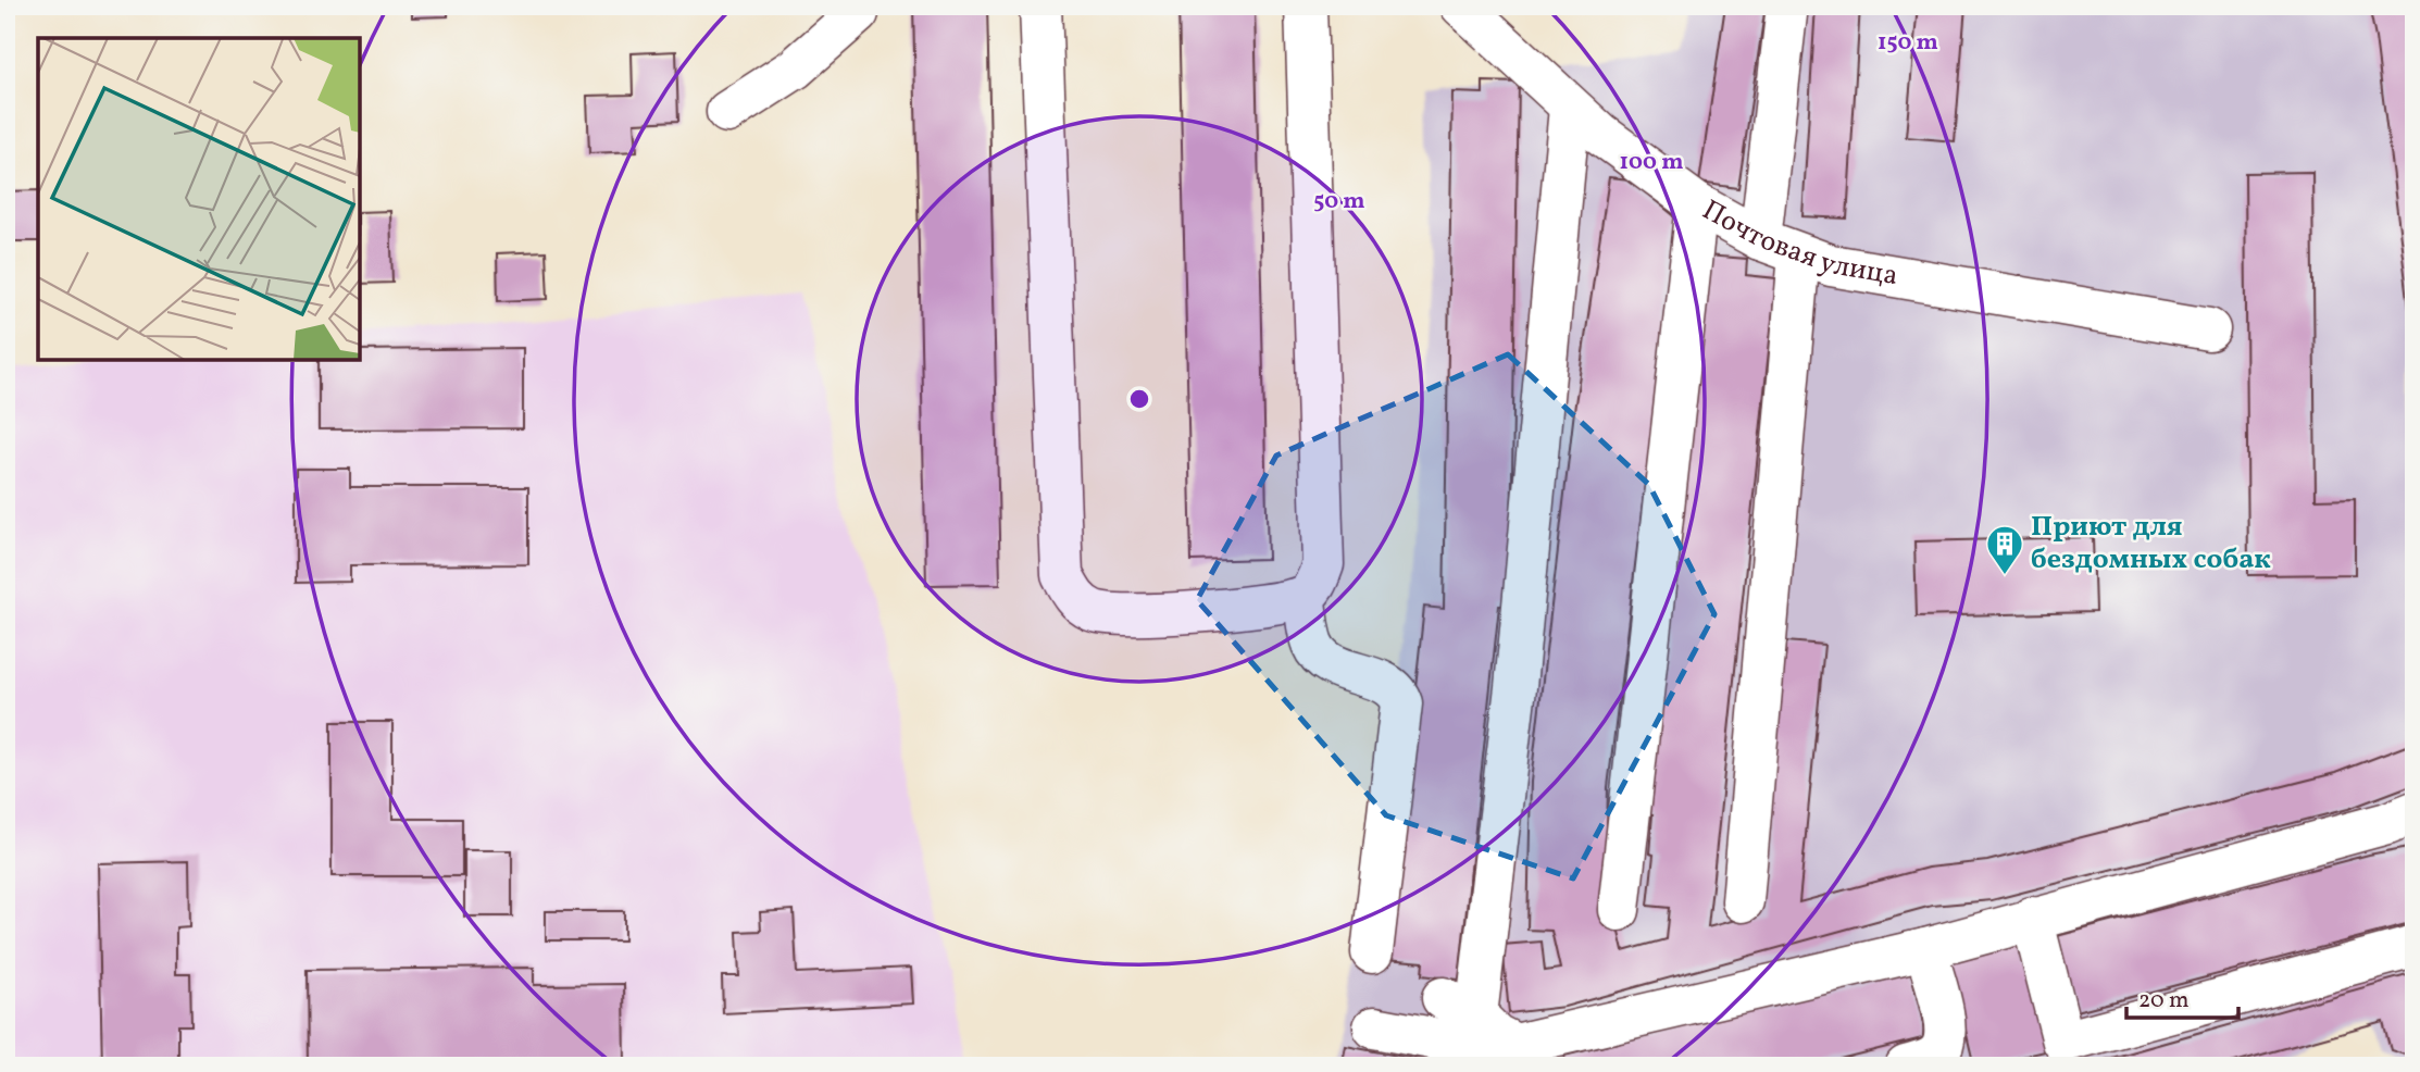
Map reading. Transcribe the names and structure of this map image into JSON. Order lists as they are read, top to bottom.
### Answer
{
  "streets": {
    "lane": ["Почтовая улица"]
  },
  "places": {
    "building": ["Приют для бездомных собак"]
  },
  "scale_bar": "20 m",
  "rings": ["150 m", "100 m", "50 m"]
}
